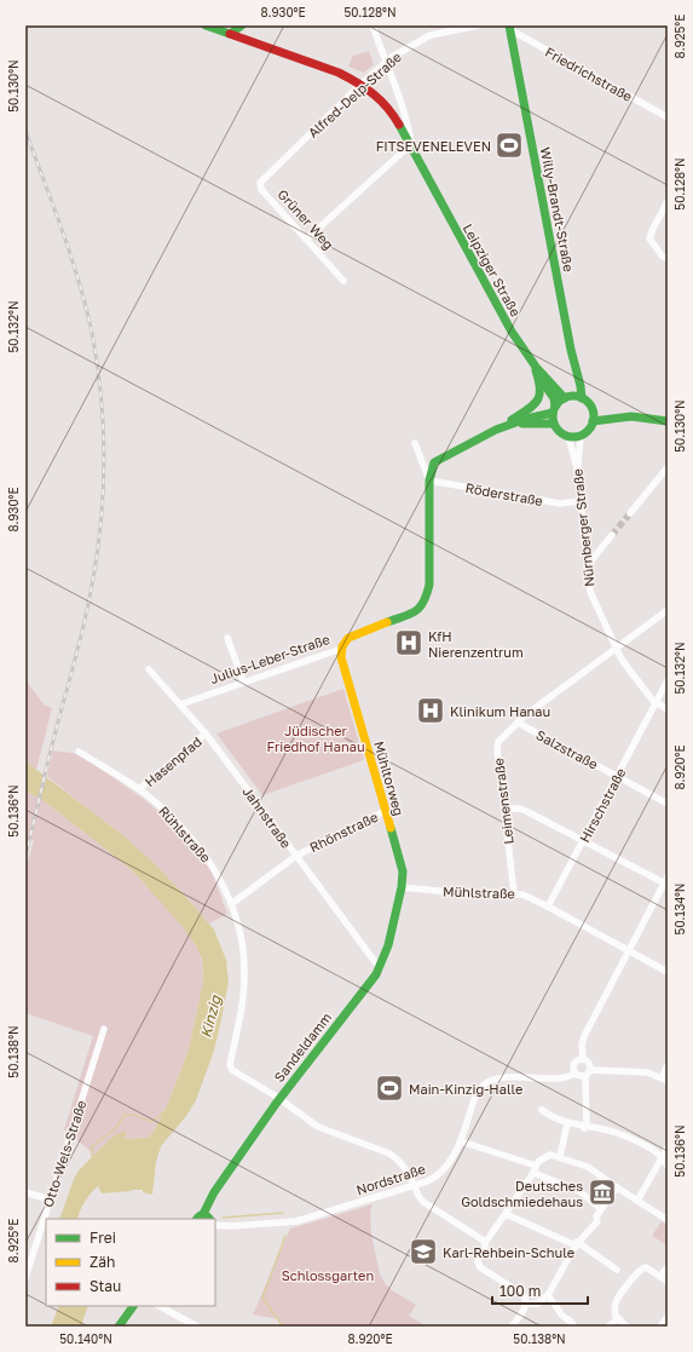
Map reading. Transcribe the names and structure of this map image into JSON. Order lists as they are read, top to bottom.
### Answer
{
  "streets": {
    "main road": [
      "Willy-Brandt-Straße",
      "Leipziger Straße",
      "Julius-Leber-Straße",
      "Mühltorweg",
      "Sandeldamm"
    ],
    "street": [
      "Friedrichstraße",
      "Alfred-Delp-Straße",
      "Grüner Weg",
      "Röderstraße",
      "Nürnberger Straße",
      "Salzstraße",
      "Hasenpfad",
      "Leimenstraße",
      "Hirschstraße",
      "Jahnstraße",
      "Rhönstraße",
      "Rühlstraße",
      "Mühlstraße",
      "Otto-Wels-Straße",
      "Nordstraße"
    ]
  },
  "crossings": [
    ["Friedrichstraße", "Willy-Brandt-Straße"],
    ["Alfred-Delp-Straße", "Grüner Weg"],
    ["Alfred-Delp-Straße", "Leipziger Straße"],
    ["Willy-Brandt-Straße", "Leipziger Straße"],
    ["Willy-Brandt-Straße", "Nürnberger Straße"],
    ["Leipziger Straße", "Nürnberger Straße"],
    ["Röderstraße", "Nürnberger Straße"],
    ["Röderstraße", "Julius-Leber-Straße"],
    ["Nürnberger Straße", "Leimenstraße"],
    ["Nürnberger Straße", "Hirschstraße"],
    ["Julius-Leber-Straße", "Mühltorweg"],
    ["Julius-Leber-Straße", "Jahnstraße"],
    ["Salzstraße", "Leimenstraße"],
    ["Salzstraße", "Hirschstraße"],
    ["Hasenpfad", "Jahnstraße"],
    ["Hasenpfad", "Rühlstraße"],
    ["Mühltorweg", "Rhönstraße"],
    ["Mühltorweg", "Mühlstraße"],
    ["Mühltorweg", "Sandeldamm"],
    ["Leimenstraße", "Mühlstraße"],
    ["Hirschstraße", "Mühlstraße"],
    ["Jahnstraße", "Rhönstraße"],
    ["Jahnstraße", "Sandeldamm"],
    ["Rhönstraße", "Rühlstraße"],
    ["Rühlstraße", "Sandeldamm"],
    ["Mühlstraße", "Sandeldamm"]
  ],
  "water": ["Kinzig"],
  "parks": ["Jüdischer Friedhof Hanau", "Schlossgarten"],
  "places": {
    "sports": ["FITSEVENELEVEN", "Main-Kinzig-Halle"],
    "hospital": ["KfH Nierenzentrum", "Klinikum Hanau"],
    "museum": ["Deutsches Goldschmiedehaus"],
    "school or university": ["Karl-Rehbein-Schule"]
  },
  "legend": ["Frei", "Zäh", "Stau"],
  "scale_bar": "100 m",
  "coordinates": [
    "8.930°E",
    "50.128°N",
    "8.925°E",
    "50.130°N",
    "50.132°N",
    "8.920°E",
    "50.136°N",
    "50.134°N",
    "50.138°N",
    "50.140°N"
  ]
}
